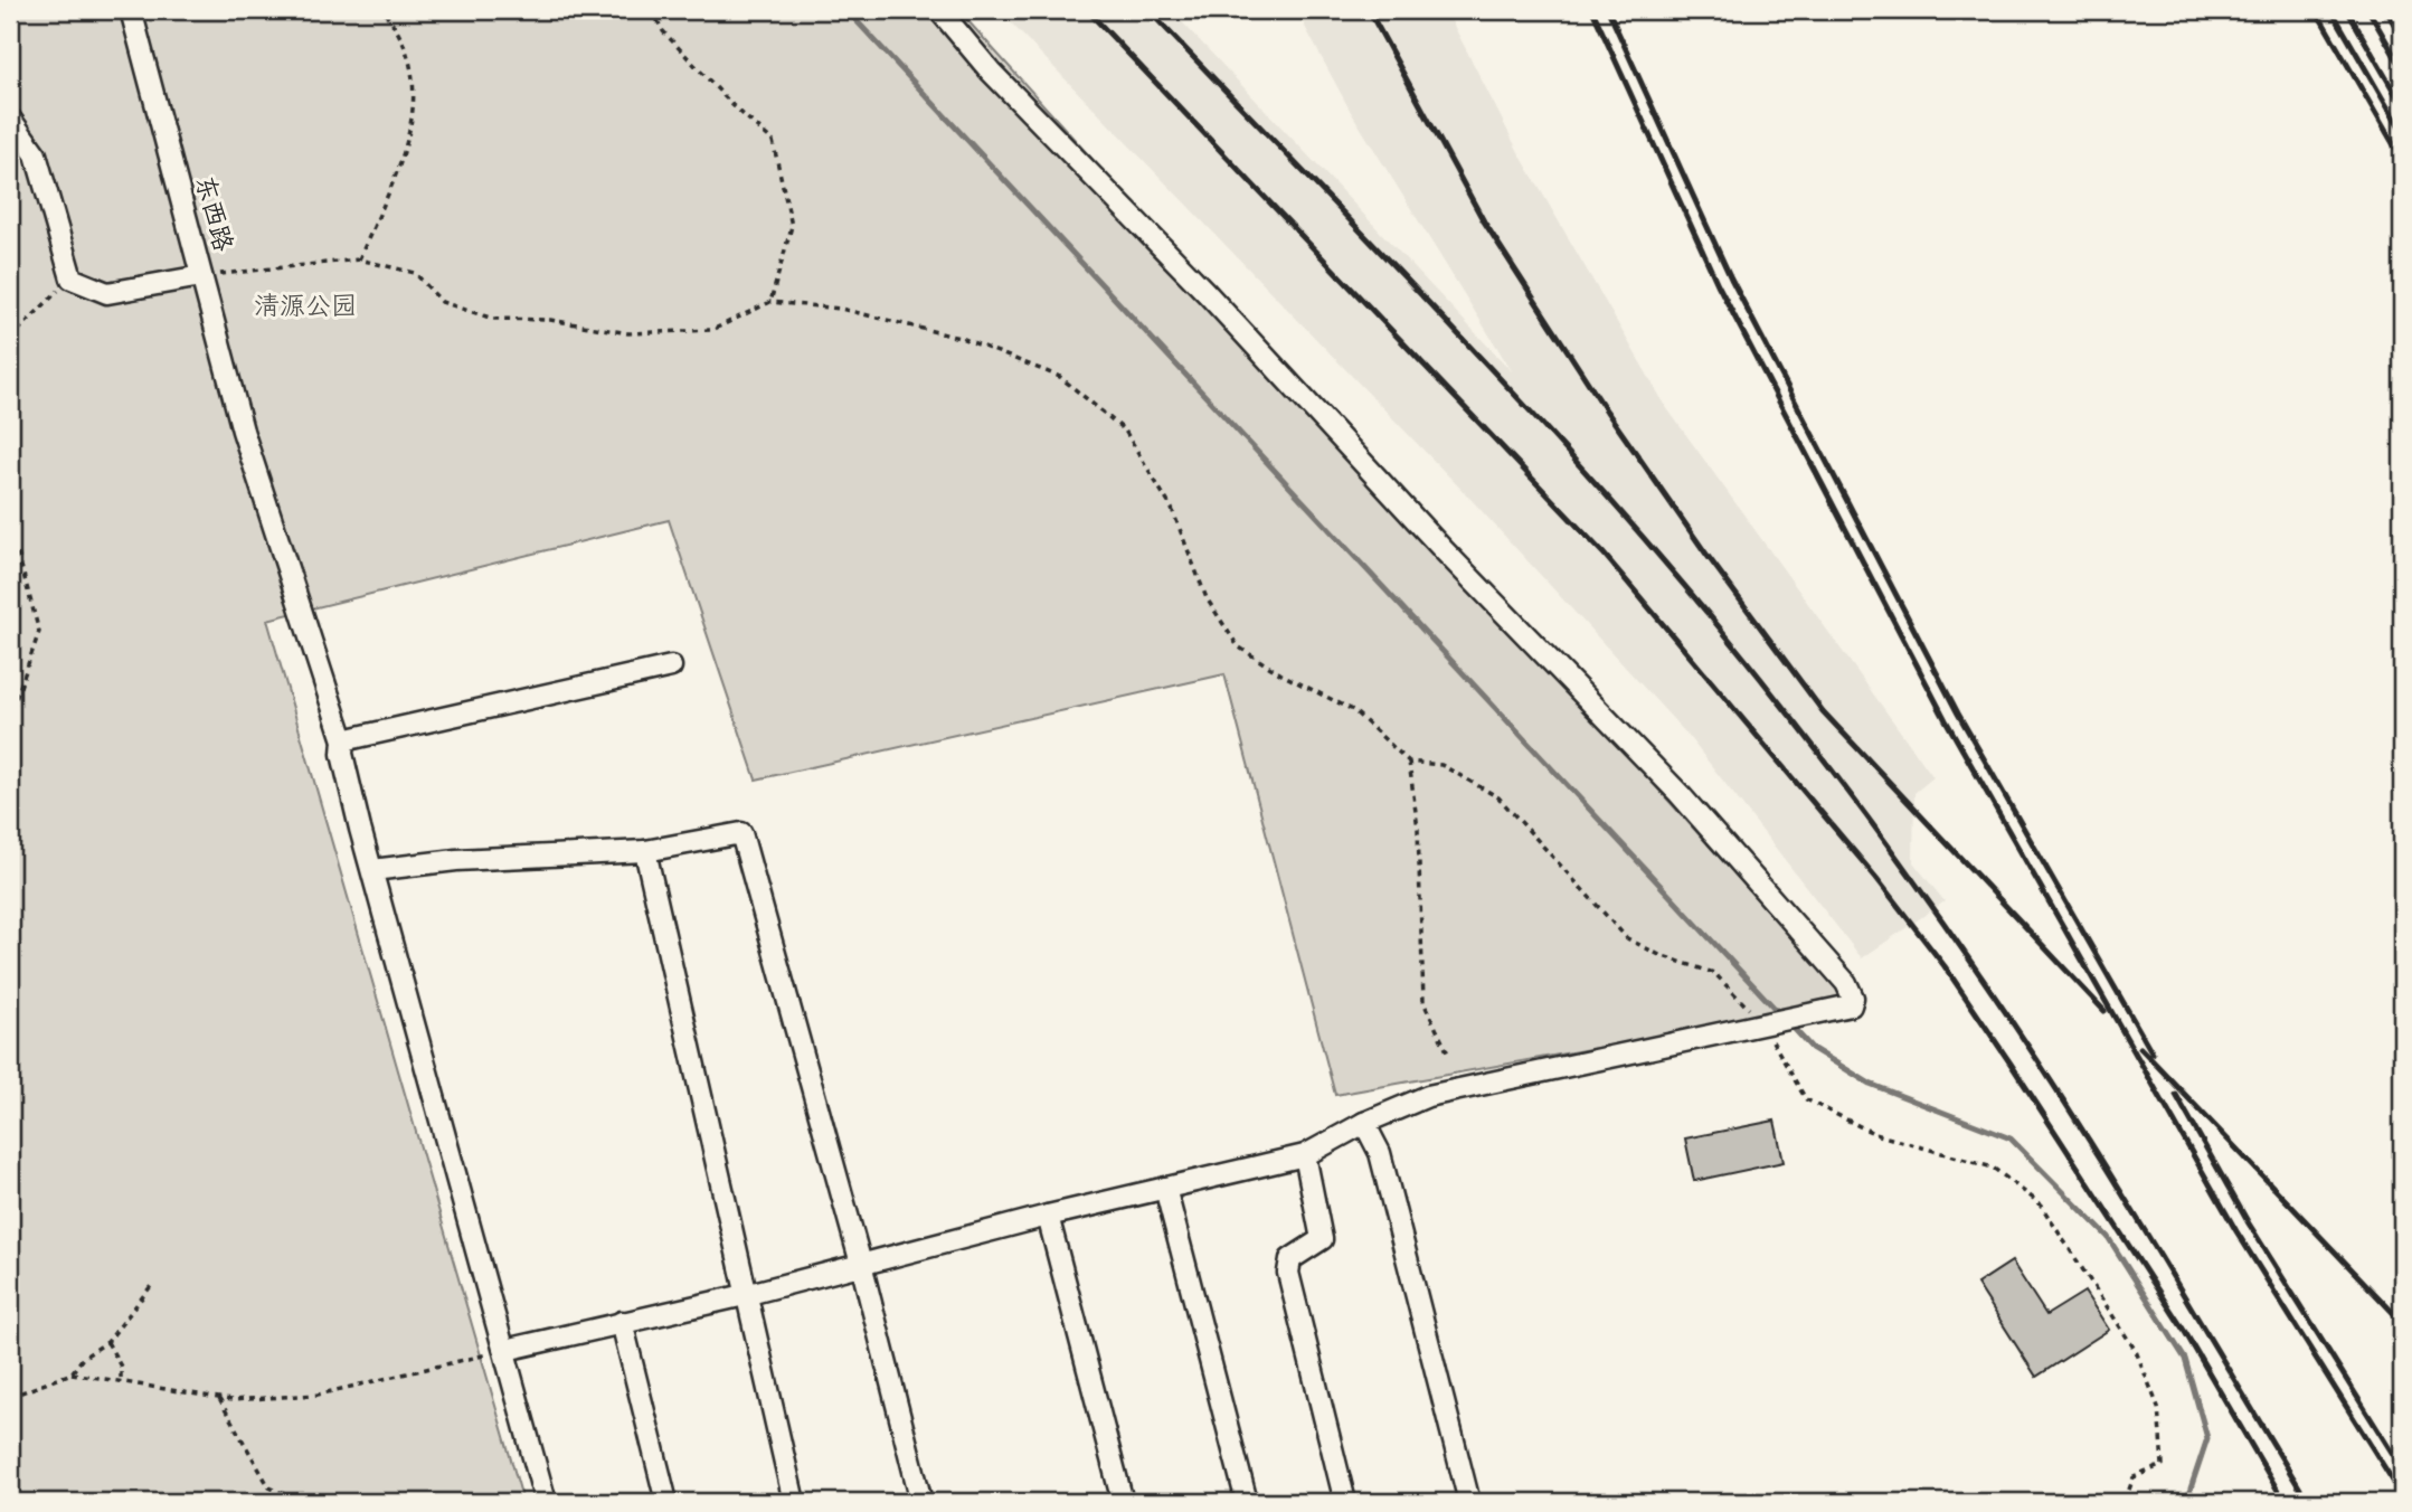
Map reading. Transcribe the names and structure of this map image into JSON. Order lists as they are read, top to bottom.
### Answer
{
  "streets": {
    "street": ["东西路"]
  },
  "parks": ["清源公园"]
}
